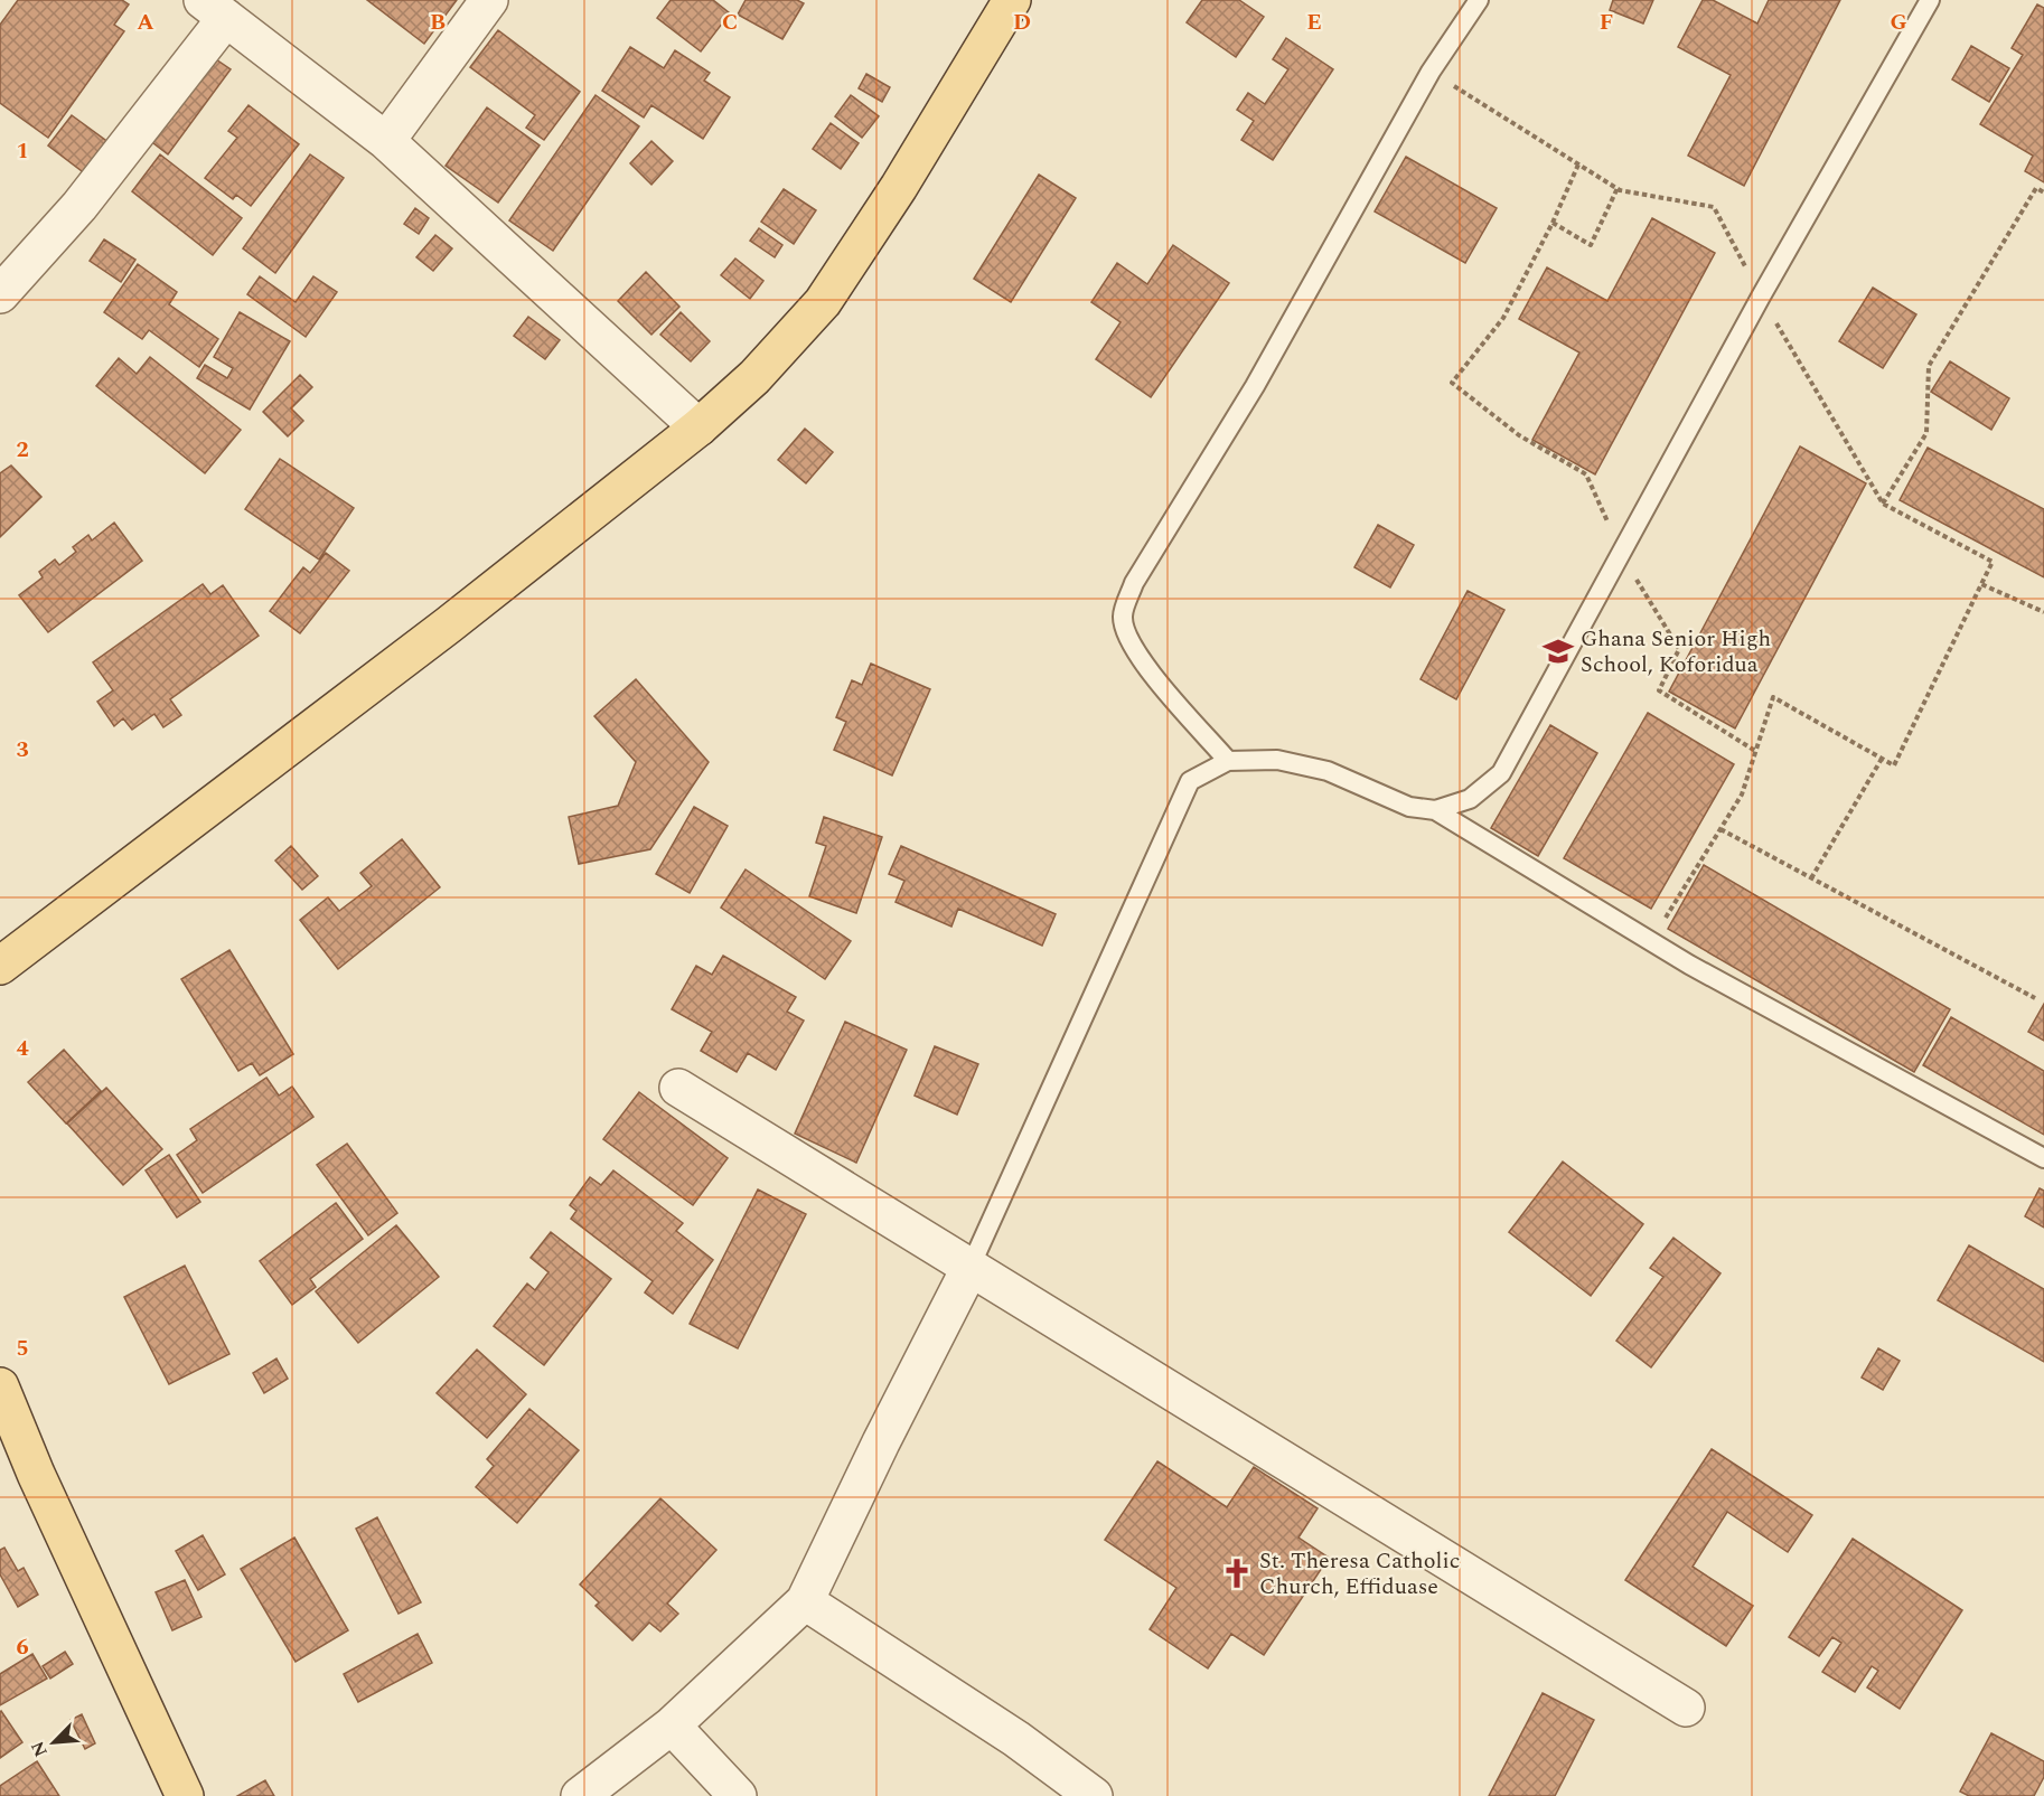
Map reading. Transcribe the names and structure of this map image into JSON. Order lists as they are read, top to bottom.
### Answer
{
  "places": {
    "school or university": ["Ghana Senior High School, Koforidua"],
    "church": ["St. Theresa Catholic Church, Effiduase"]
  },
  "north": "bottom left",
  "grid": {
    "columns": [
      "A",
      "B",
      "C",
      "D",
      "E",
      "F",
      "G"
    ],
    "rows": [
      "1",
      "2",
      "3",
      "4",
      "5",
      "6"
    ]
  }
}
